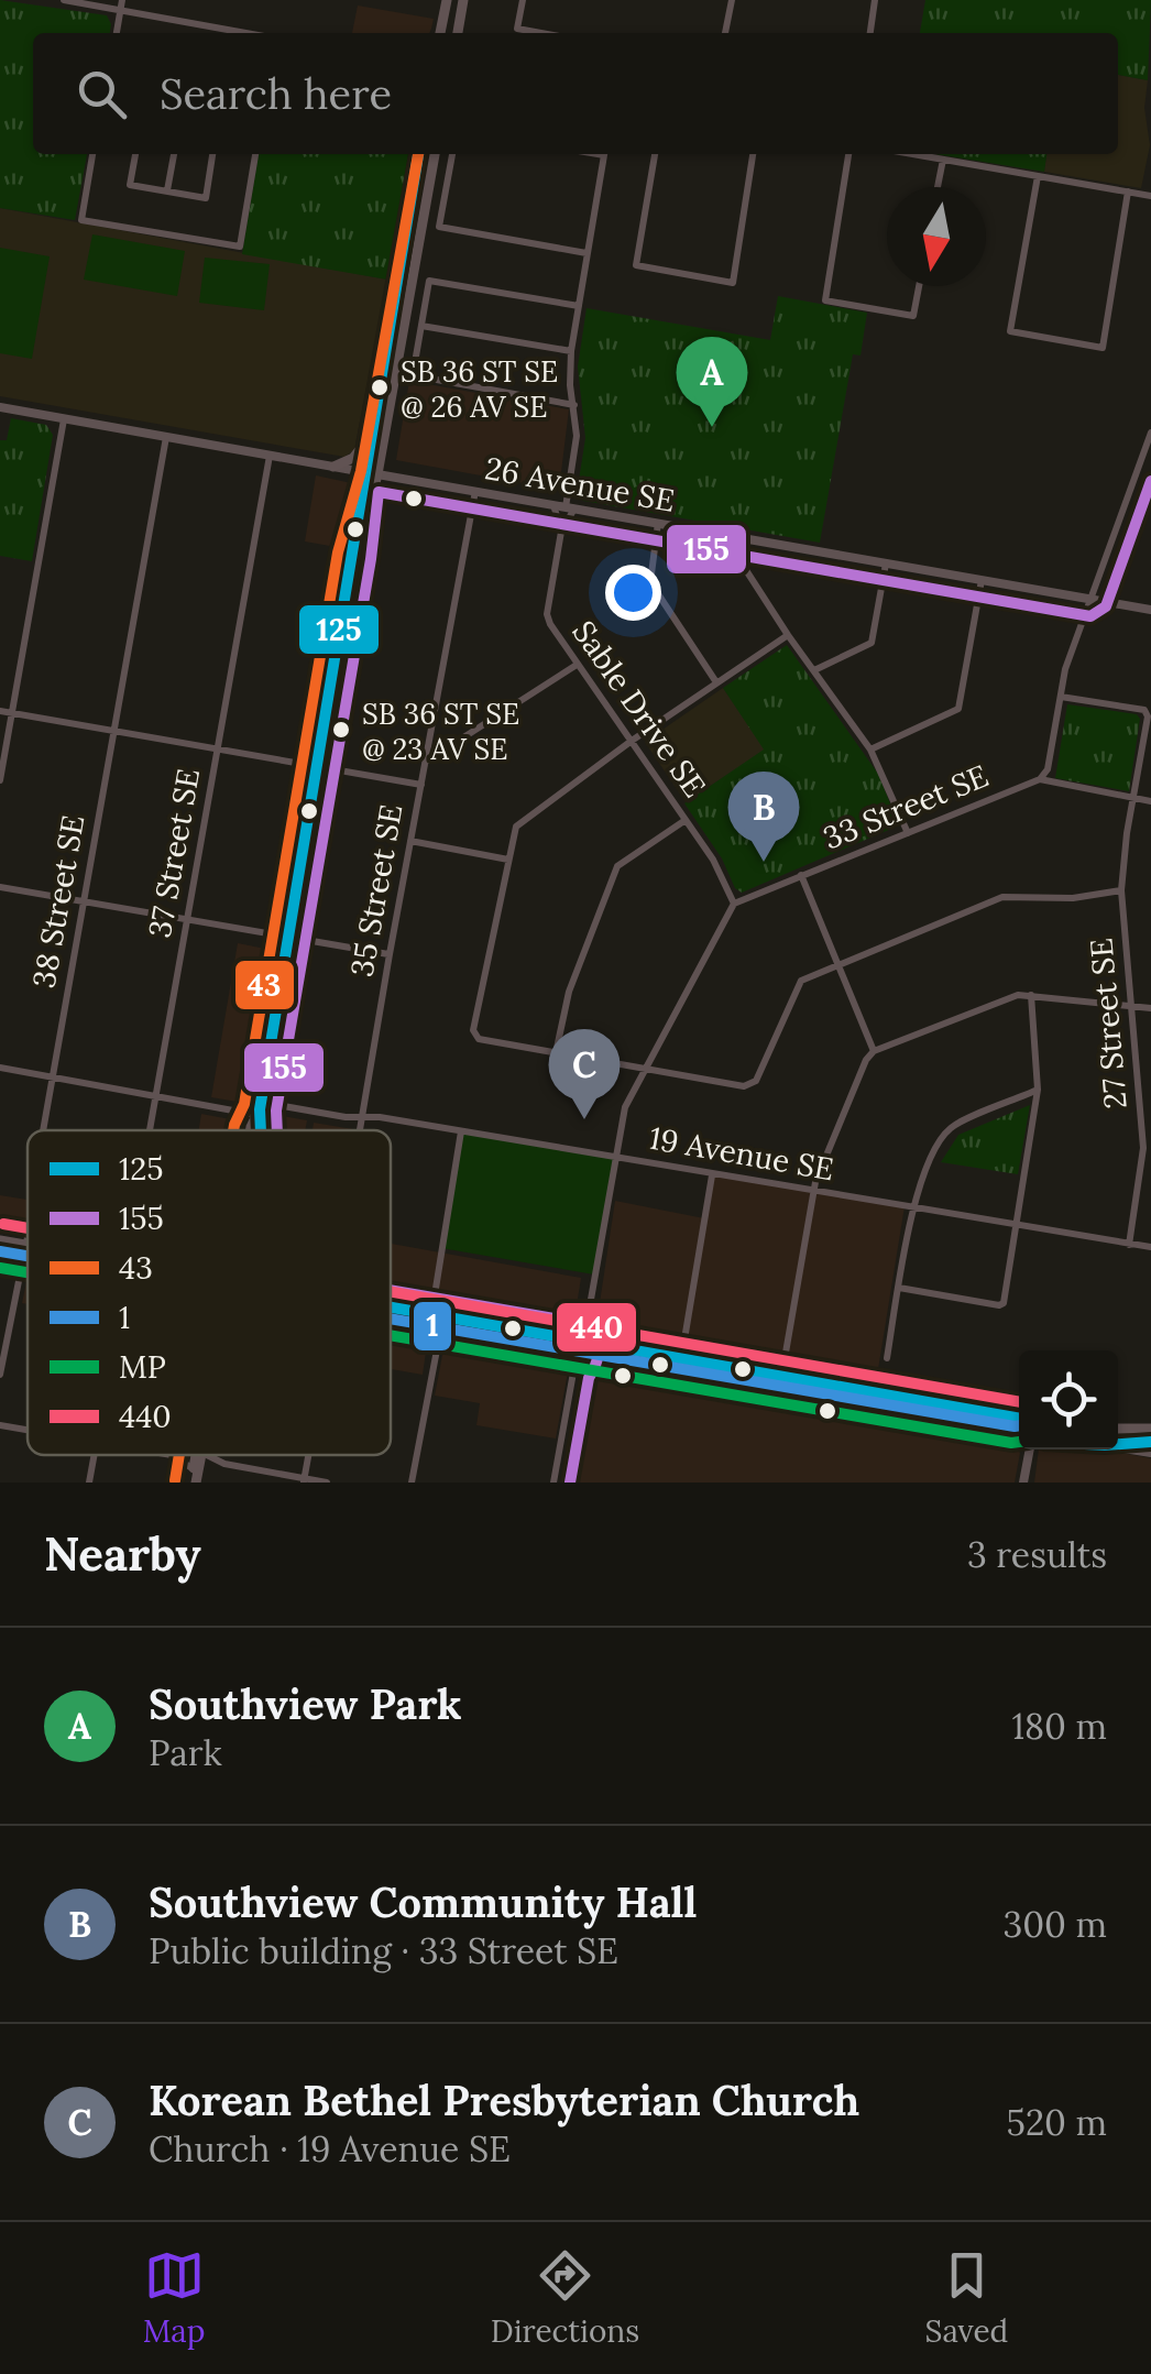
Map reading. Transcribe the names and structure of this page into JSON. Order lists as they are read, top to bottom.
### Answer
{
  "streets": {
    "street": [
      "26 Avenue SE",
      "Sable Drive SE",
      "33 Street SE",
      "37 Street SE",
      "35 Street SE",
      "38 Street SE",
      "27 Street SE",
      "19 Avenue SE"
    ]
  },
  "crossings": [
    ["26 Avenue SE", "Sable Drive SE"],
    ["26 Avenue SE", "37 Street SE"],
    ["26 Avenue SE", "35 Street SE"],
    ["26 Avenue SE", "38 Street SE"],
    ["Sable Drive SE", "33 Street SE"],
    ["37 Street SE", "19 Avenue SE"],
    ["35 Street SE", "19 Avenue SE"],
    ["38 Street SE", "19 Avenue SE"],
    ["27 Street SE", "19 Avenue SE"]
  ],
  "places": ["SB 36 ST SE @ 26 AV SE", "SB 36 ST SE @ 23 AV SE"],
  "lines": [
    "transit line 125",
    "transit line 43",
    "transit line 155",
    "transit line 440",
    "transit line 1",
    "transit line MP"
  ],
  "legend": [
    "125",
    "155",
    "43",
    "1",
    "MP",
    "440"
  ],
  "north": "bottom",
  "page": {
    "search": "Search here",
    "pins": ["A", "B", "C"],
    "heading": ["Nearby", "3 results"],
    "list": [
      {
        "mark": "A",
        "name": "Southview Park",
        "note": "Park",
        "value": "180 m"
      },
      {
        "mark": "B",
        "name": "Southview Community Hall",
        "note": "Public building · 33 Street SE",
        "value": "300 m"
      },
      {
        "mark": "C",
        "name": "Korean Bethel Presbyterian Church",
        "note": "Church · 19 Avenue SE",
        "value": "520 m"
      }
    ],
    "nav": ["Map", "Directions", "Saved"]
  }
}
